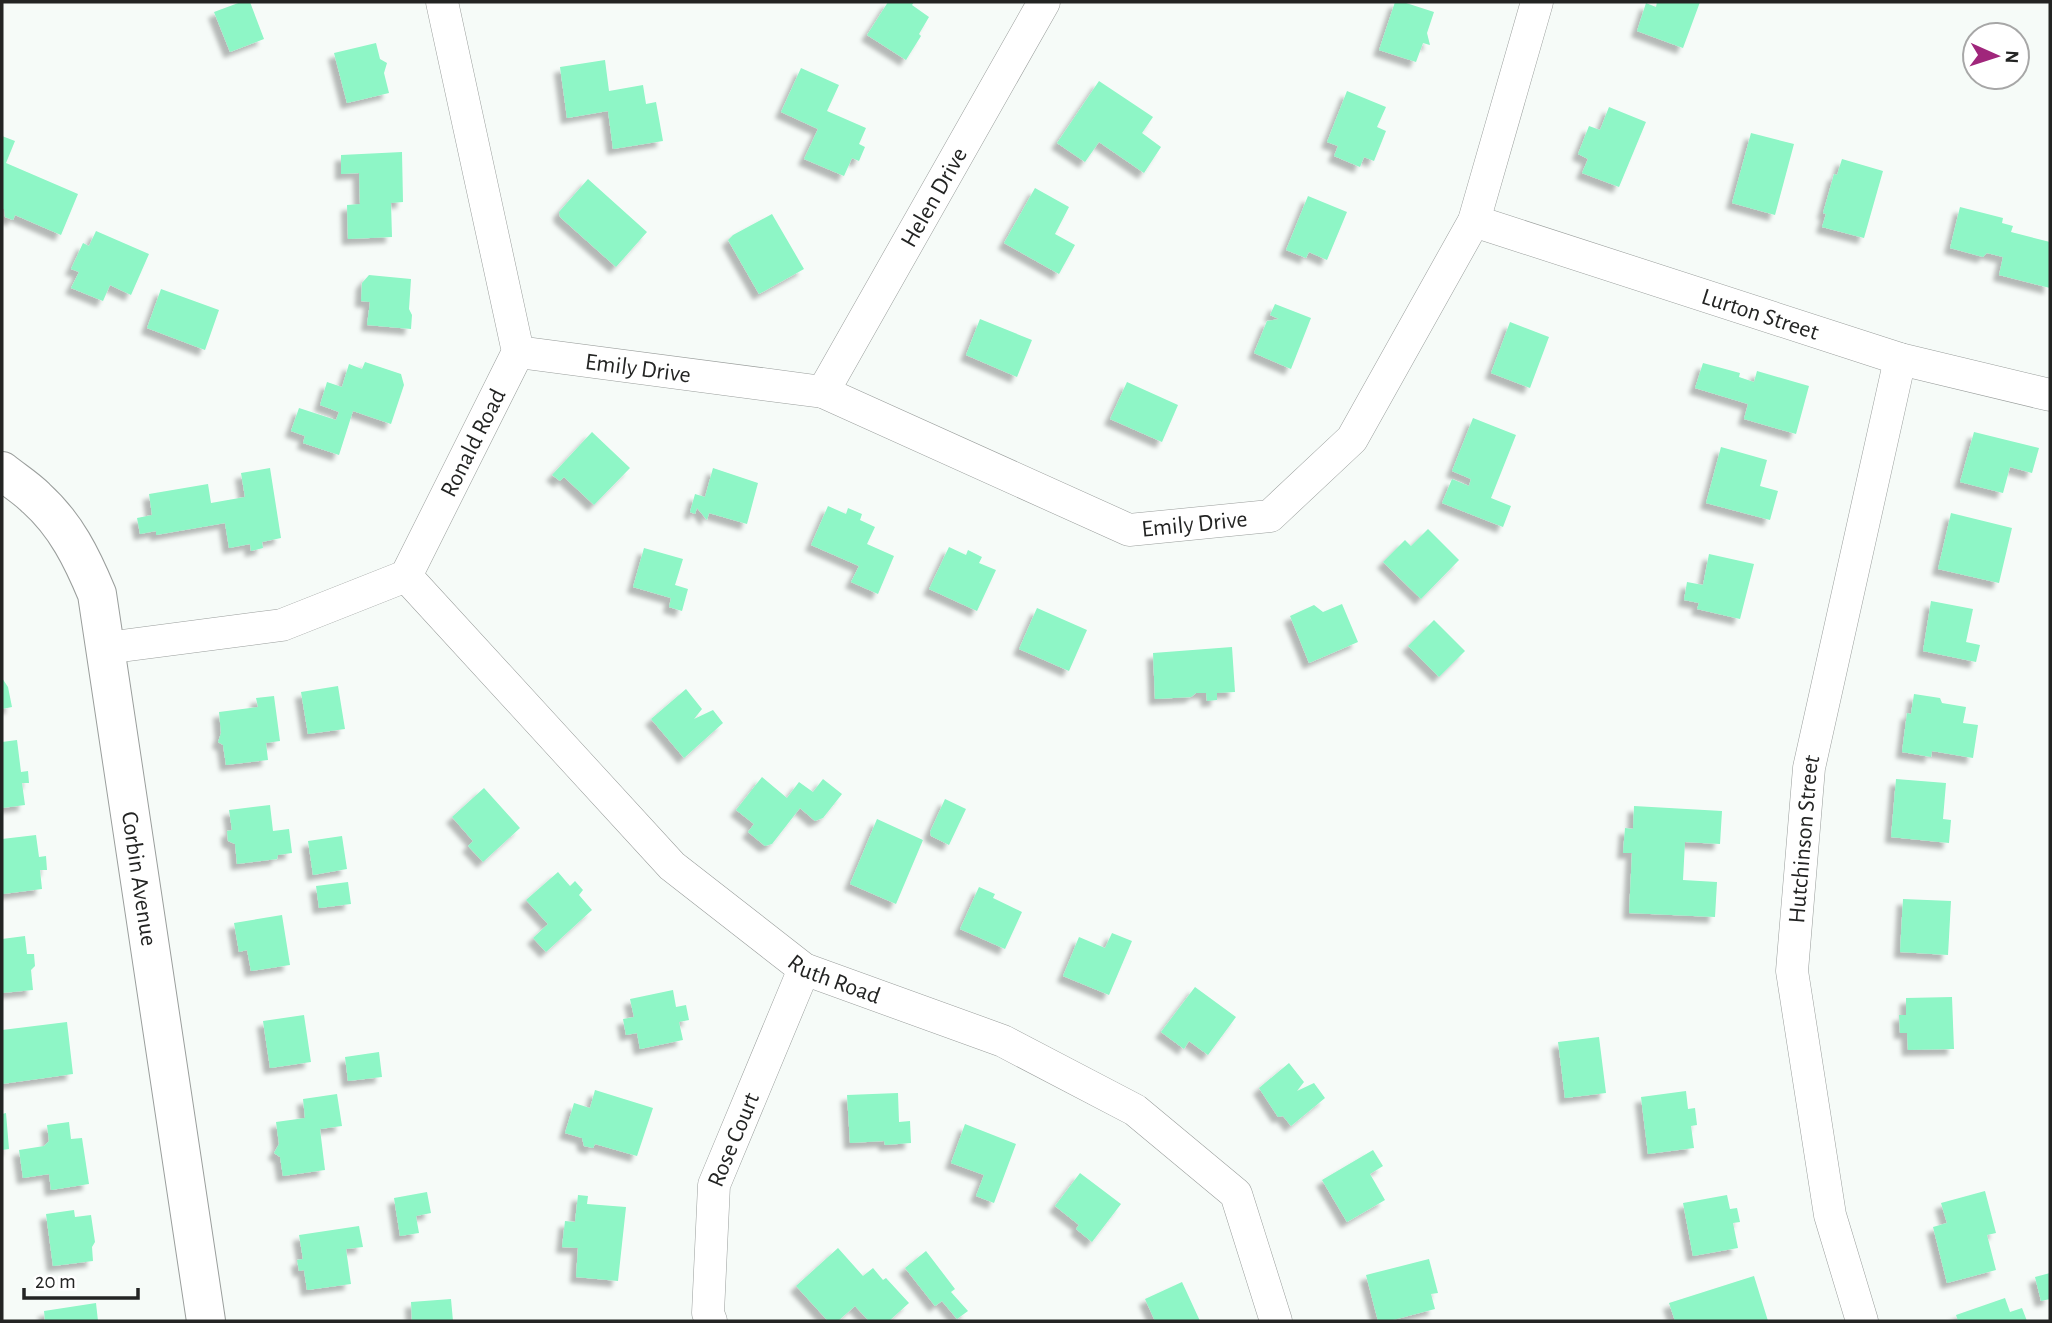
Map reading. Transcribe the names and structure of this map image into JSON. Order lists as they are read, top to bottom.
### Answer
{
  "streets": {
    "main road": ["Corbin Avenue"],
    "street": [
      "Helen Drive",
      "Lurton Street",
      "Emily Drive",
      "Ronald Road",
      "Hutchinson Street",
      "Ruth Road",
      "Rose Court"
    ]
  },
  "crossings": [
    ["Helen Drive", "Emily Drive"],
    ["Lurton Street", "Emily Drive"],
    ["Lurton Street", "Hutchinson Street"],
    ["Emily Drive", "Ronald Road"],
    ["Ronald Road", "Ruth Road"],
    ["Ruth Road", "Rose Court"]
  ],
  "scale_bar": "20 m",
  "north": "right"
}
